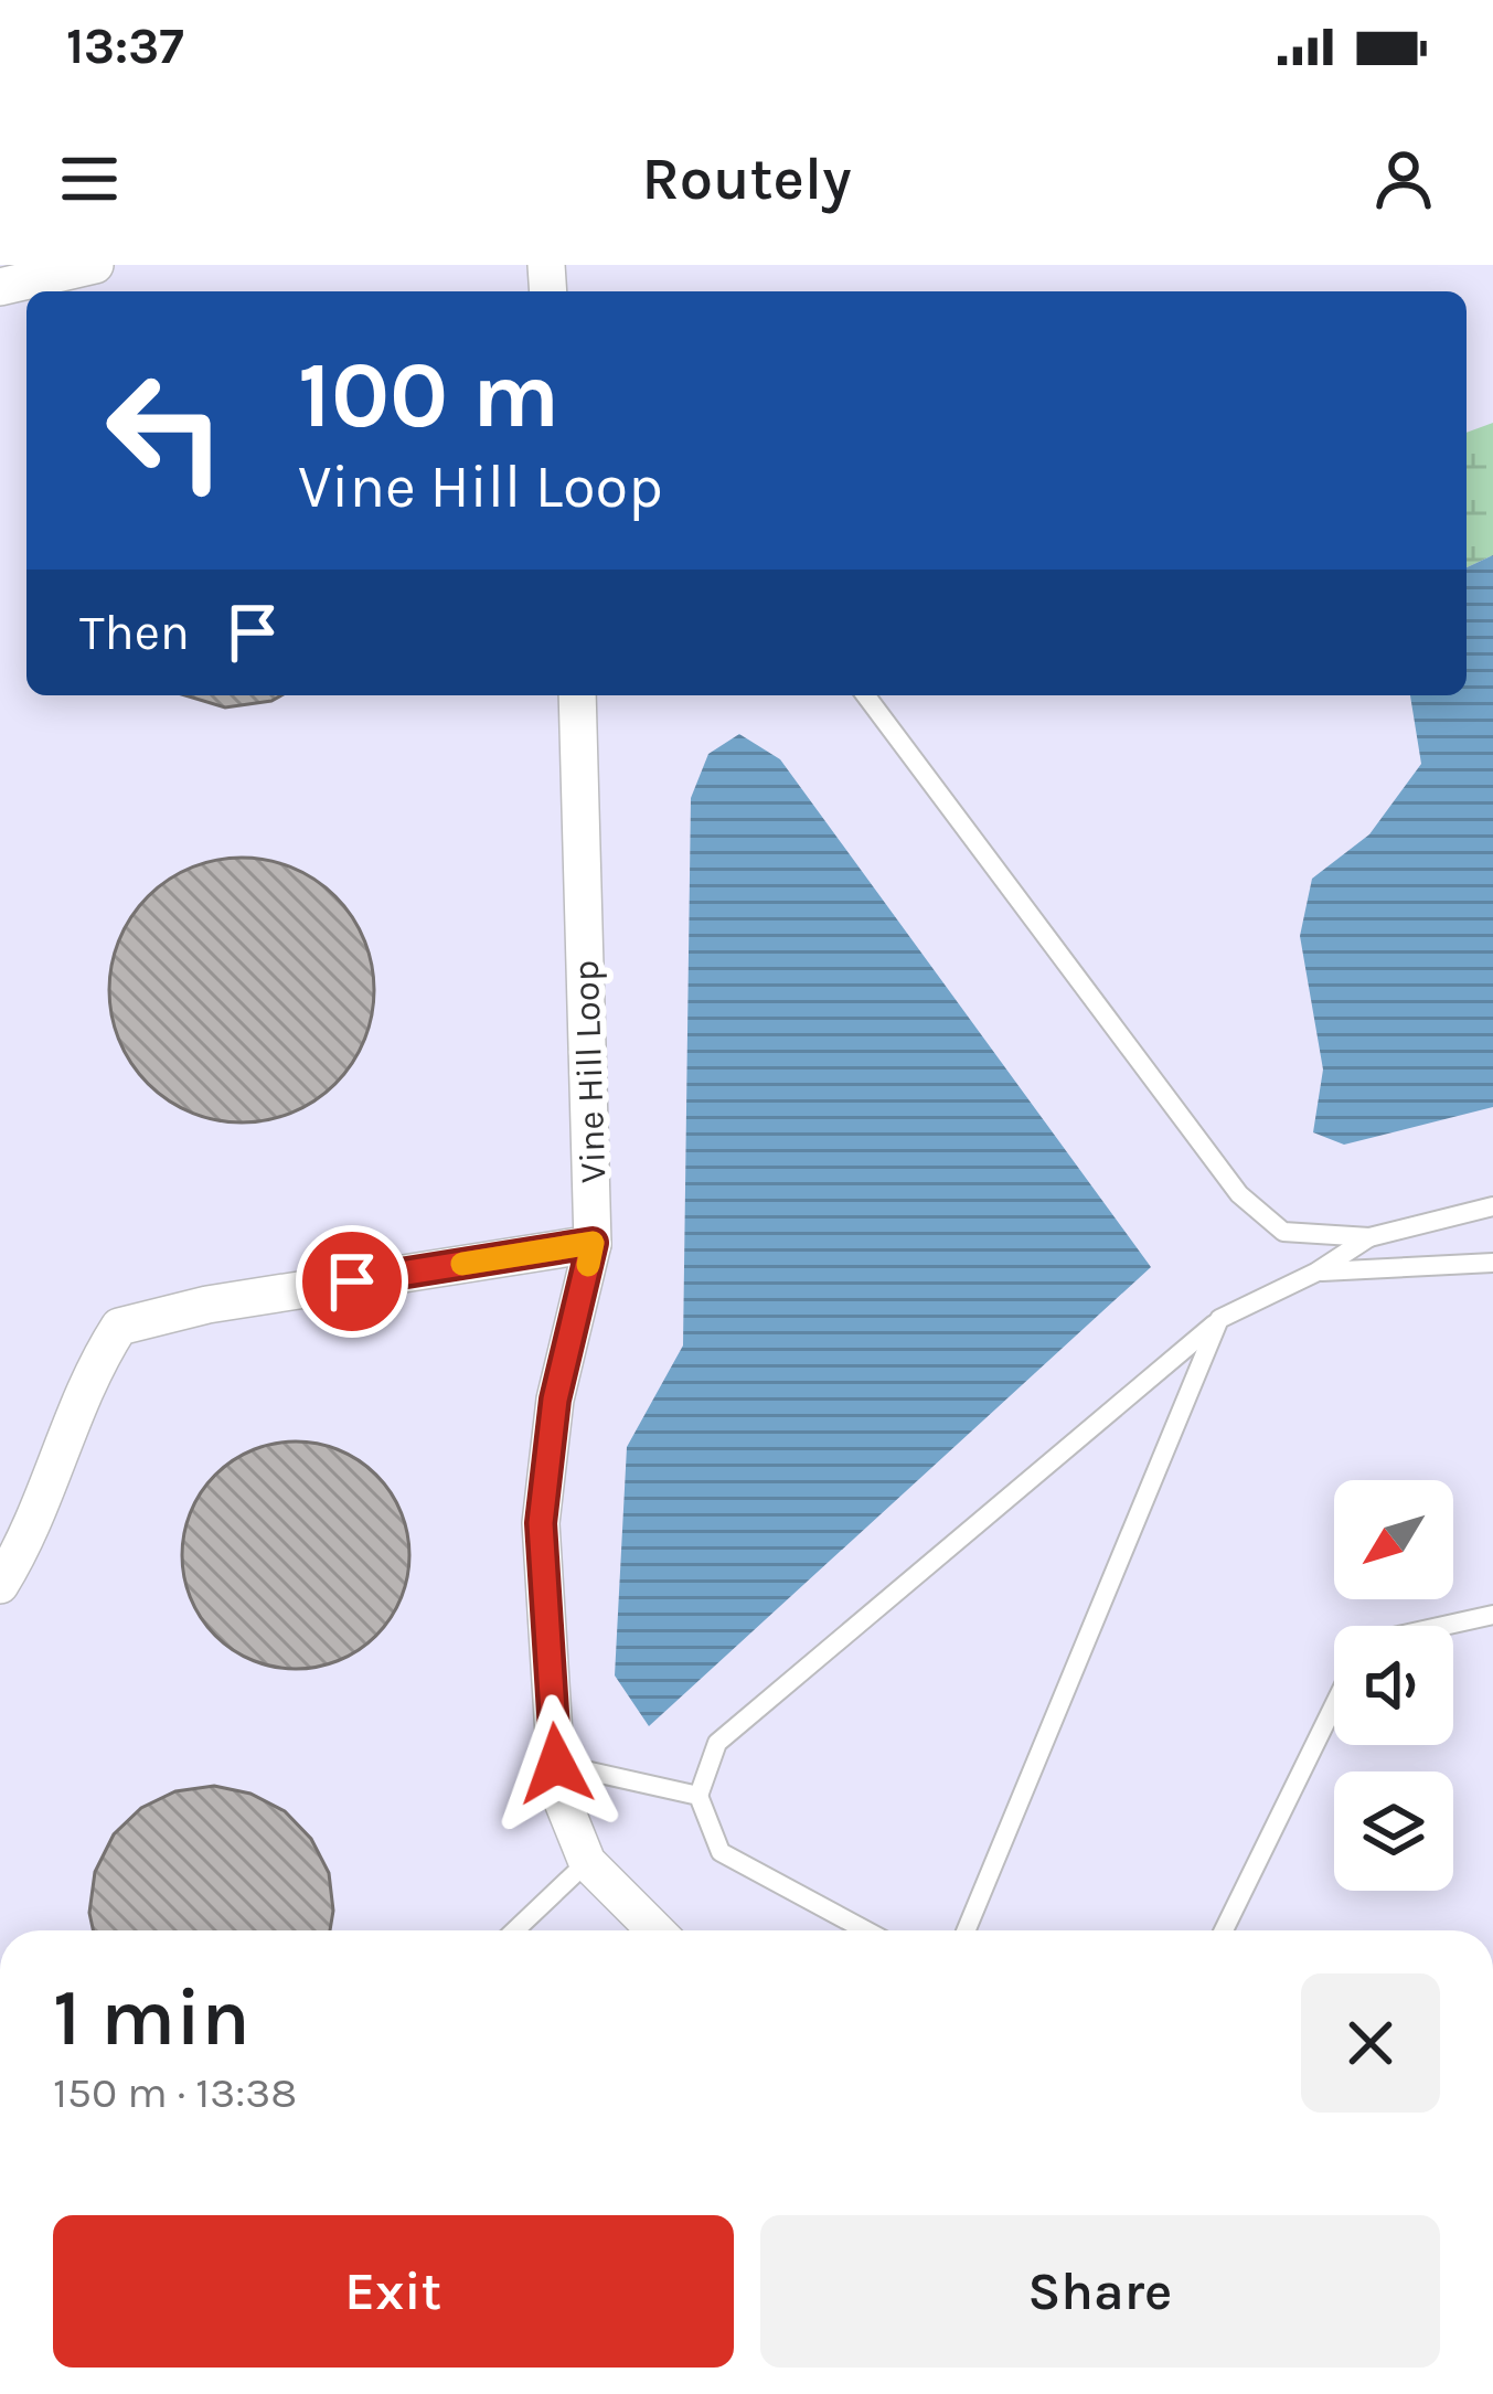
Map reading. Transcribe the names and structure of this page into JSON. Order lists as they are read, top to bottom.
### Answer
{
  "streets": {
    "street": ["Vine Hill Loop"]
  },
  "north": "bottom left",
  "page": {
    "status": "13:37",
    "header": "Routely",
    "turn": ["100 m", "Vine Hill Loop"],
    "then": "Then",
    "heading": ["1 min", "150 m · 13:38"],
    "buttons": ["Exit", "Share"]
  }
}
